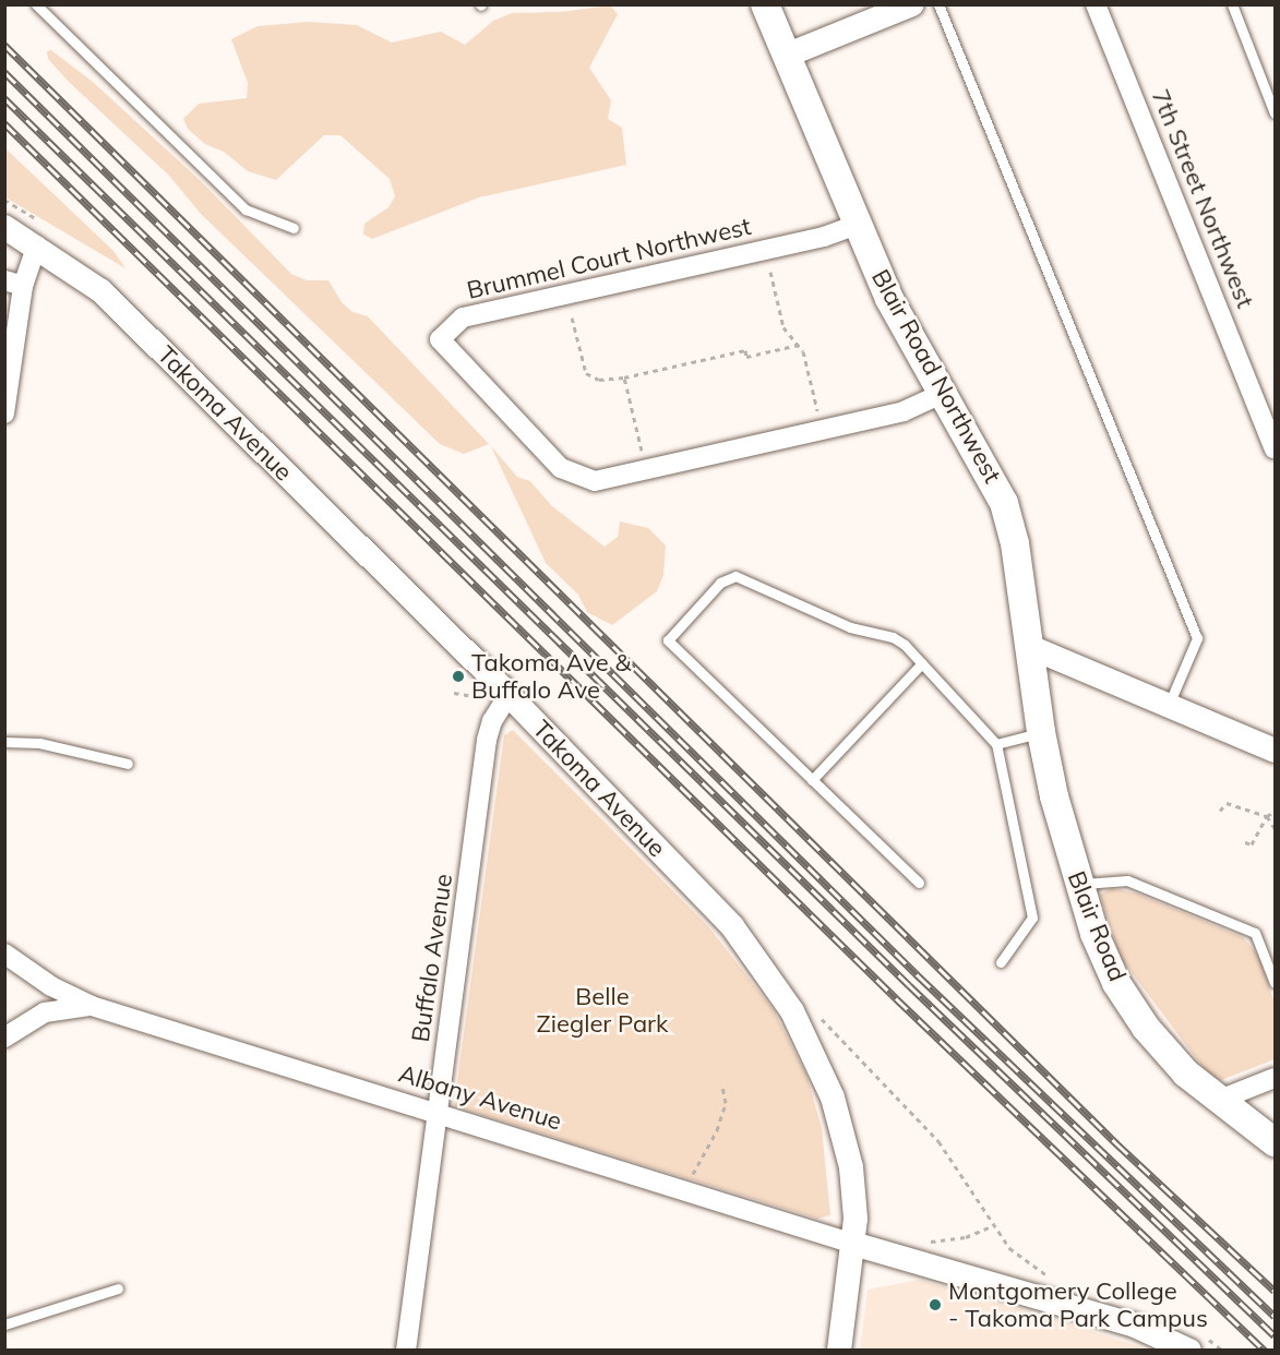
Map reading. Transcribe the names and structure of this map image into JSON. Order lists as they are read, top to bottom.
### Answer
{
  "streets": {
    "main road": ["Blair Road Northwest", "Blair Road"],
    "street": [
      "7th Street Northwest",
      "Brummel Court Northwest",
      "Takoma Avenue",
      "Buffalo Avenue",
      "Albany Avenue"
    ]
  },
  "crossings": [
    ["Brummel Court Northwest", "Blair Road Northwest"],
    ["Blair Road Northwest", "Blair Road"],
    ["Takoma Avenue", "Buffalo Avenue"],
    ["Takoma Avenue", "Albany Avenue"],
    ["Buffalo Avenue", "Albany Avenue"]
  ],
  "parks": ["Belle Ziegler Park"],
  "places": ["Takoma Ave & Buffalo Ave", "Montgomery College - Takoma Park Campus"]
}
